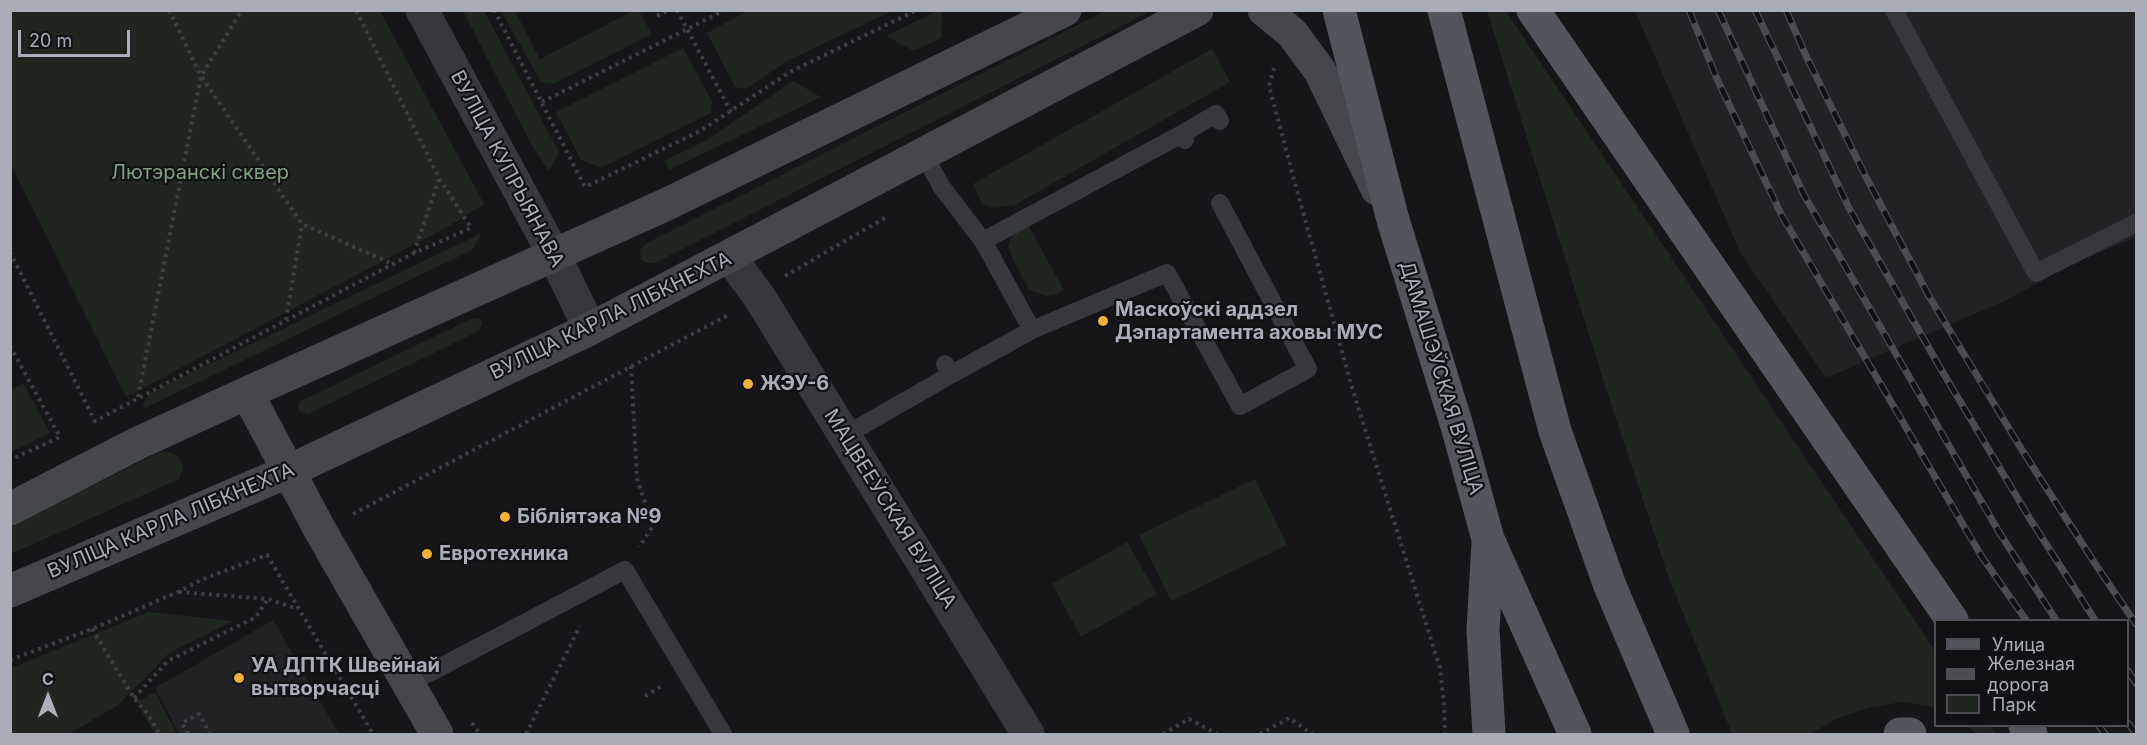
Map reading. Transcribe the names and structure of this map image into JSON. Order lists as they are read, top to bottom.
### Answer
{
  "streets": {
    "main road": ["ВУЛІЦА КАРЛА ЛІБКНЕХТА", "ДАМАШЭЎСКАЯ ВУЛІЦА"],
    "street": ["ВУЛІЦА КУПРЫЯНАВА", "МАЦВЕЕЎСКАЯ ВУЛІЦА"]
  },
  "crossings": [
    ["ВУЛІЦА КУПРЫЯНАВА", "ВУЛІЦА КАРЛА ЛІБКНЕХТА"],
    ["ВУЛІЦА КАРЛА ЛІБКНЕХТА", "МАЦВЕЕЎСКАЯ ВУЛІЦА"]
  ],
  "parks": ["Лютэранскі сквер"],
  "places": [
    "Маскоўскі аддзел Дэпартамента аховы МУС",
    "ЖЭУ-6",
    "Бібліятэка №9",
    "Евротехника",
    "УА ДПТК Швейнай вытворчасці"
  ],
  "legend": ["Улица", "Железная дорога", "Парк"],
  "scale_bar": "20 m",
  "north": "top"
}
